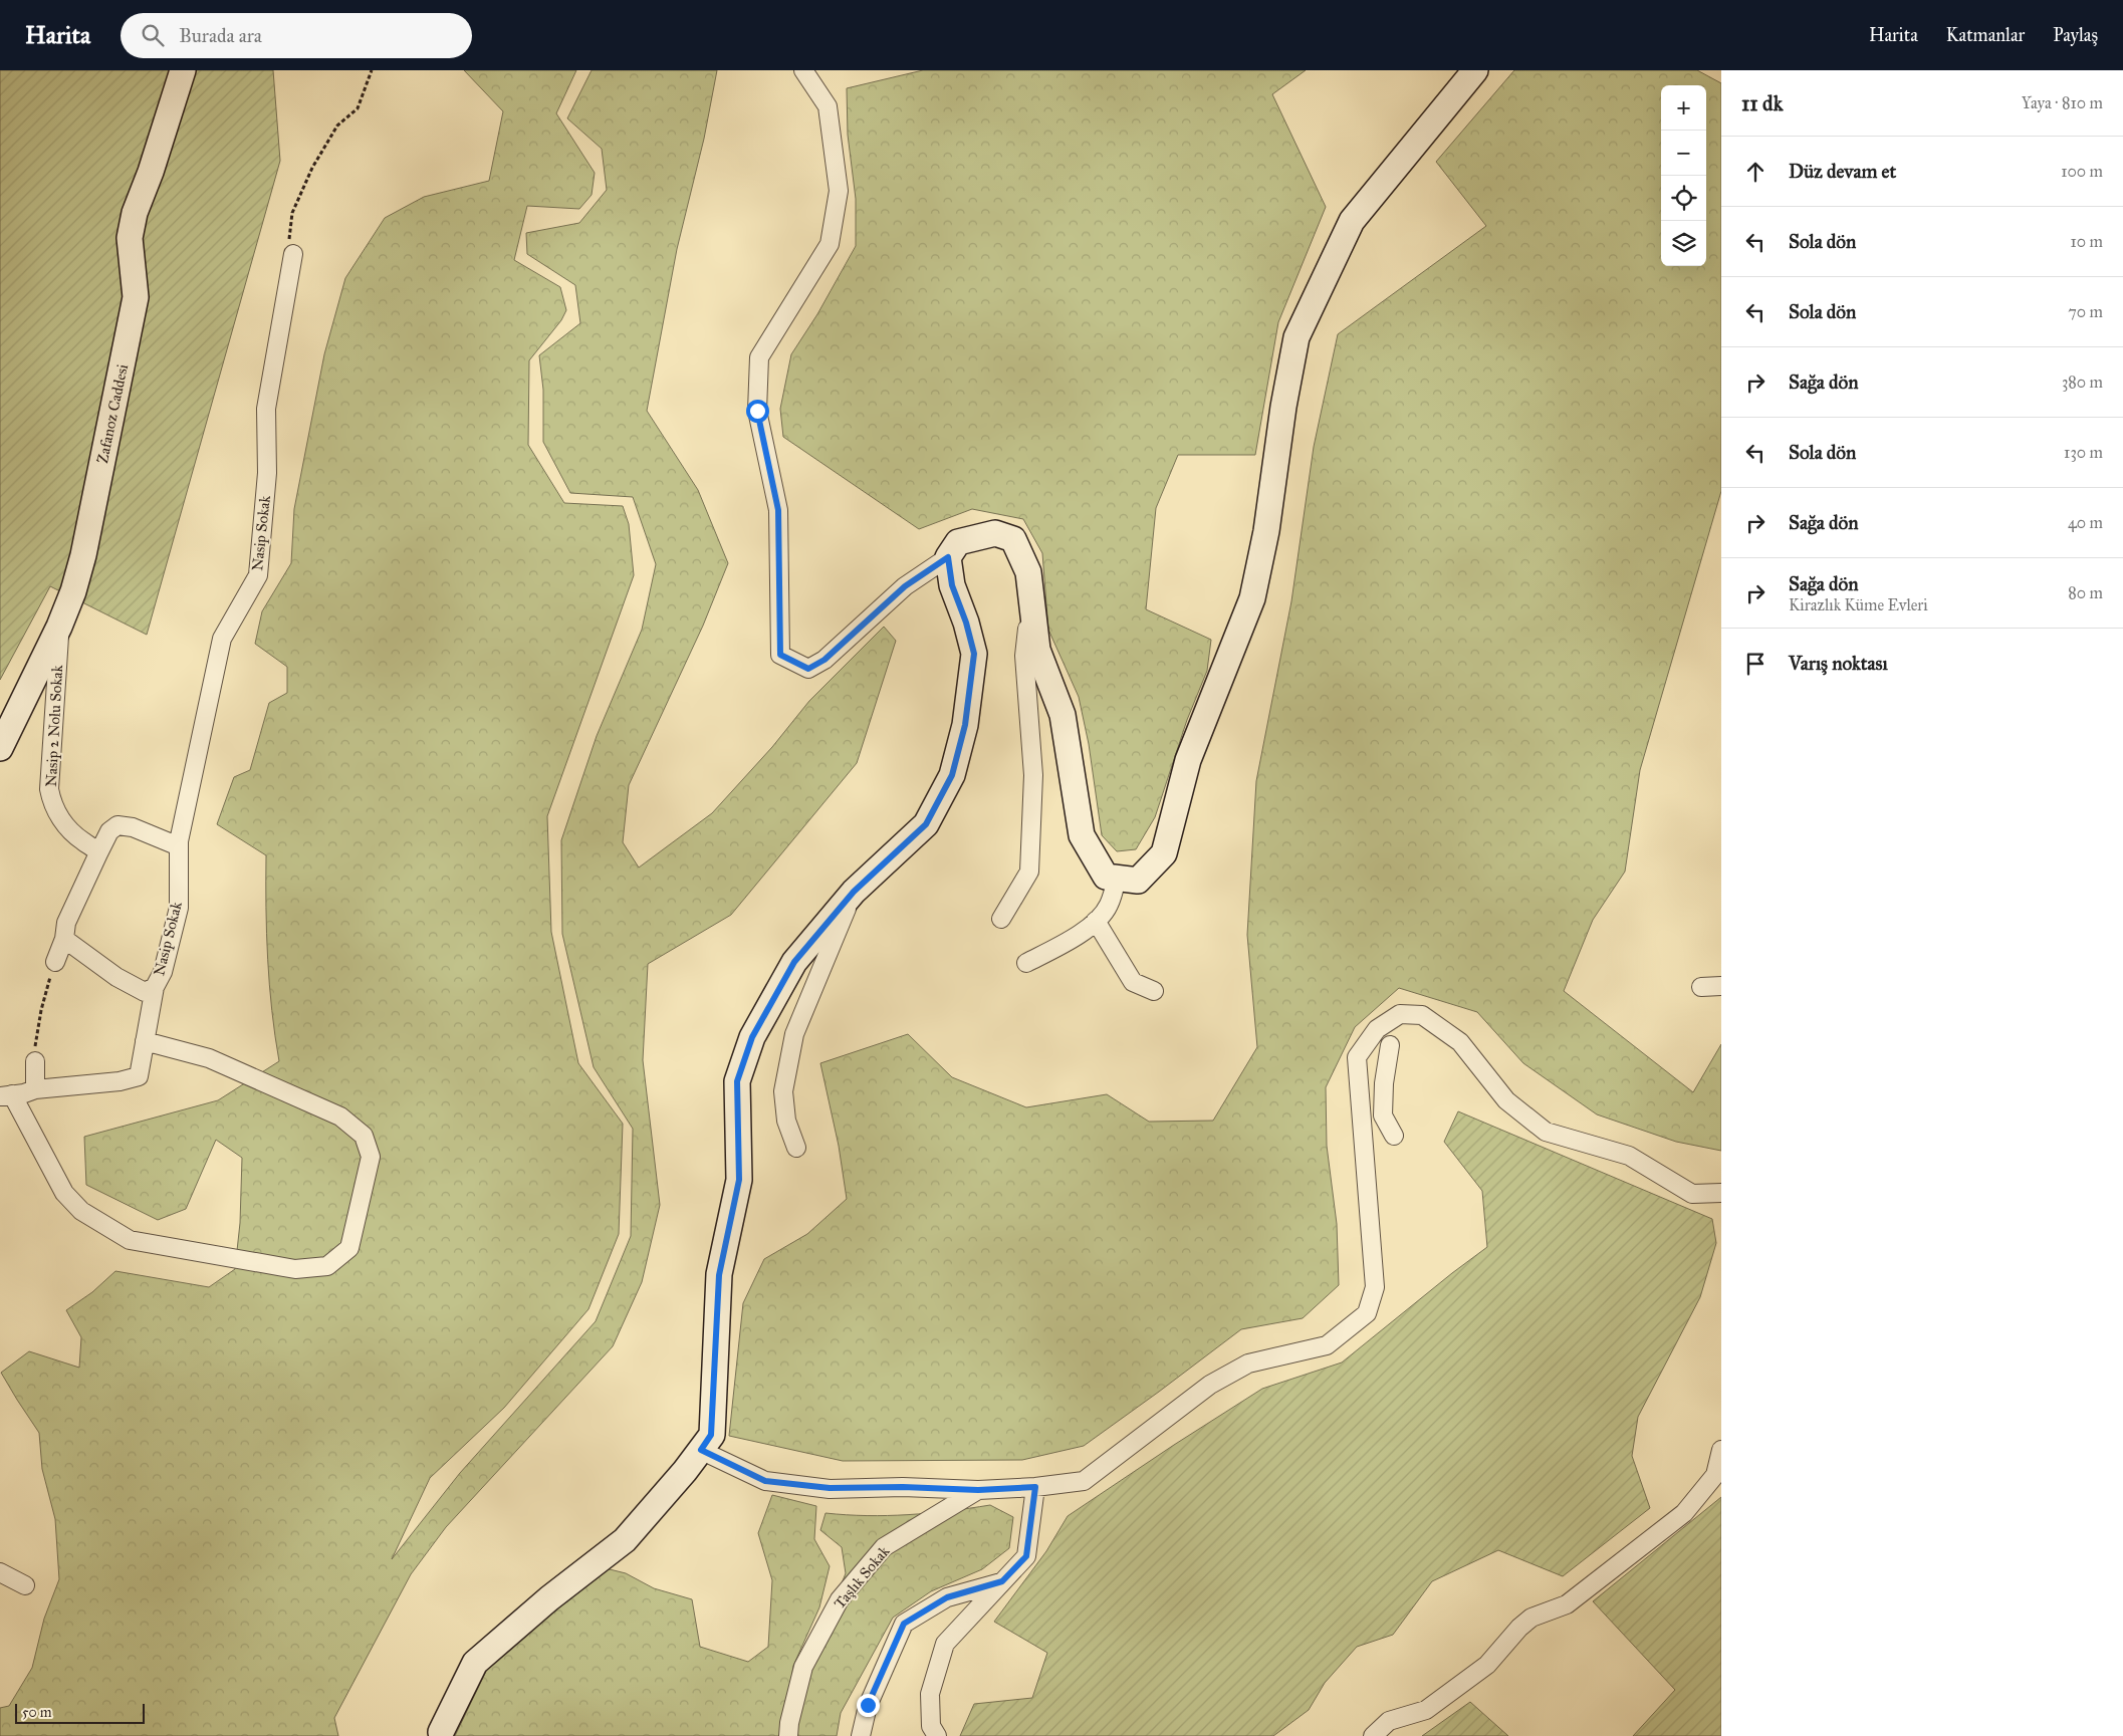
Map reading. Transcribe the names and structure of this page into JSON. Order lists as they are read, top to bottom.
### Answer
{
  "streets": {
    "street": [
      "Zafanoz Caddesi",
      "Nasip Sokak",
      "Nasip 2 Nolu Sokak",
      "Taşlık Sokak"
    ]
  },
  "crossings": [
    ["Zafanoz Caddesi", "Nasip 2 Nolu Sokak"]
  ],
  "scale_bar": "50 m",
  "page": {
    "header": "Harita",
    "search": "Burada ara",
    "nav": ["Harita", "Katmanlar", "Paylaş"],
    "heading": ["11 dk", "Yaya · 810 m"],
    "map_buttons": ["+", "−"],
    "list": [
      ["Düz devam et", "100 m"],
      ["Sola dön", "10 m"],
      ["Sola dön", "70 m"],
      ["Sağa dön", "380 m"],
      ["Sola dön", "130 m"],
      ["Sağa dön", "40 m"],
      ["Sağa dön", "Kirazlık Küme Evleri", "80 m"],
      "Varış noktası"
    ],
    "scale": "50 m"
  }
}
